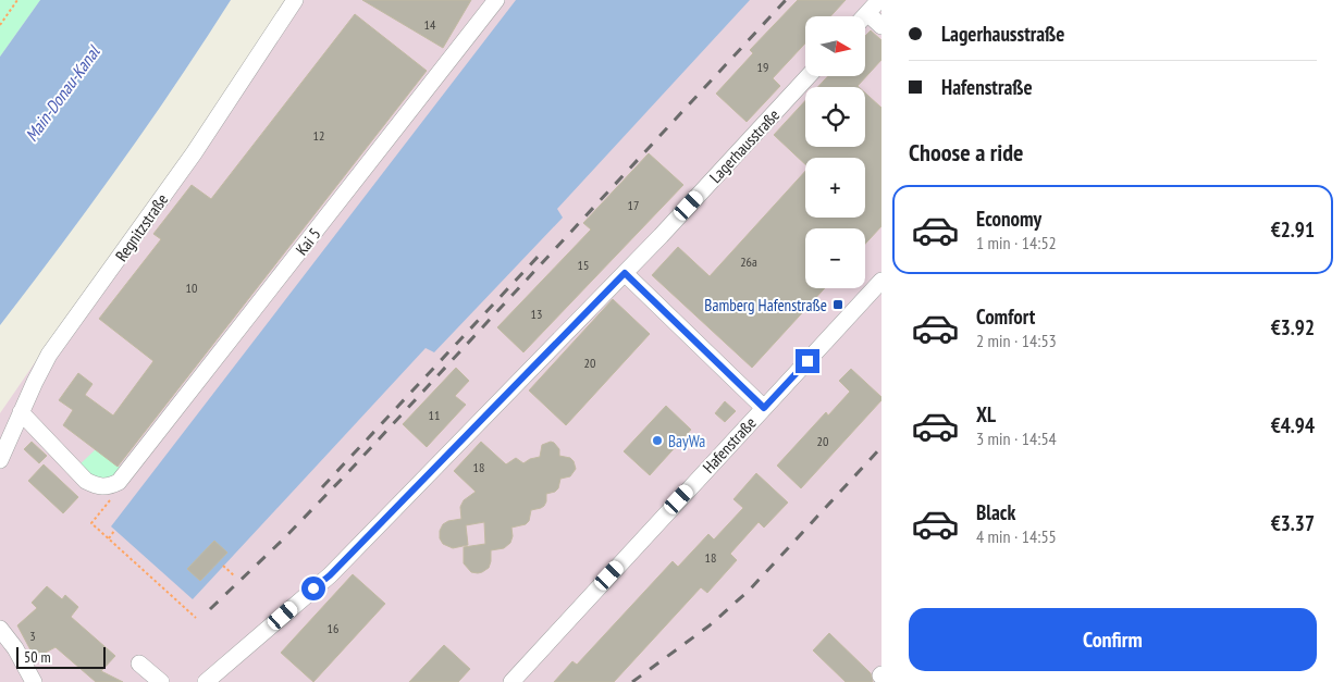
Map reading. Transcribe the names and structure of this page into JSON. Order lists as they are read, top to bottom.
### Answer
{
  "streets": {
    "street": [
      "Lagerhausstraße",
      "Regnitzstraße",
      "Kai 5",
      "Hafenstraße"
    ]
  },
  "water": ["Main-Donau-Kanal"],
  "places": {
    "transit": ["Bamberg Hafenstraße"],
    "other": ["BayWa"]
  },
  "house_numbers": [
    "14",
    "19",
    "12",
    "17",
    "26a",
    "15",
    "10",
    "13",
    "20",
    "11",
    "20",
    "18",
    "18",
    "16",
    "3"
  ],
  "scale_bar": "50 m",
  "north": "right",
  "page": {
    "banner": ["Lagerhausstraße", "Hafenstraße"],
    "map_buttons": ["+", "−"],
    "heading": "Choose a ride",
    "list": [
      {
        "name": "Economy",
        "note": "1 min · 14:52",
        "value": "€2.91"
      },
      {
        "name": "Comfort",
        "note": "2 min · 14:53",
        "value": "€3.92"
      },
      {
        "name": "XL",
        "note": "3 min · 14:54",
        "value": "€4.94"
      },
      {
        "name": "Black",
        "note": "4 min · 14:55",
        "value": "€3.37"
      }
    ],
    "buttons": "Confirm",
    "scale": "50 m"
  }
}
